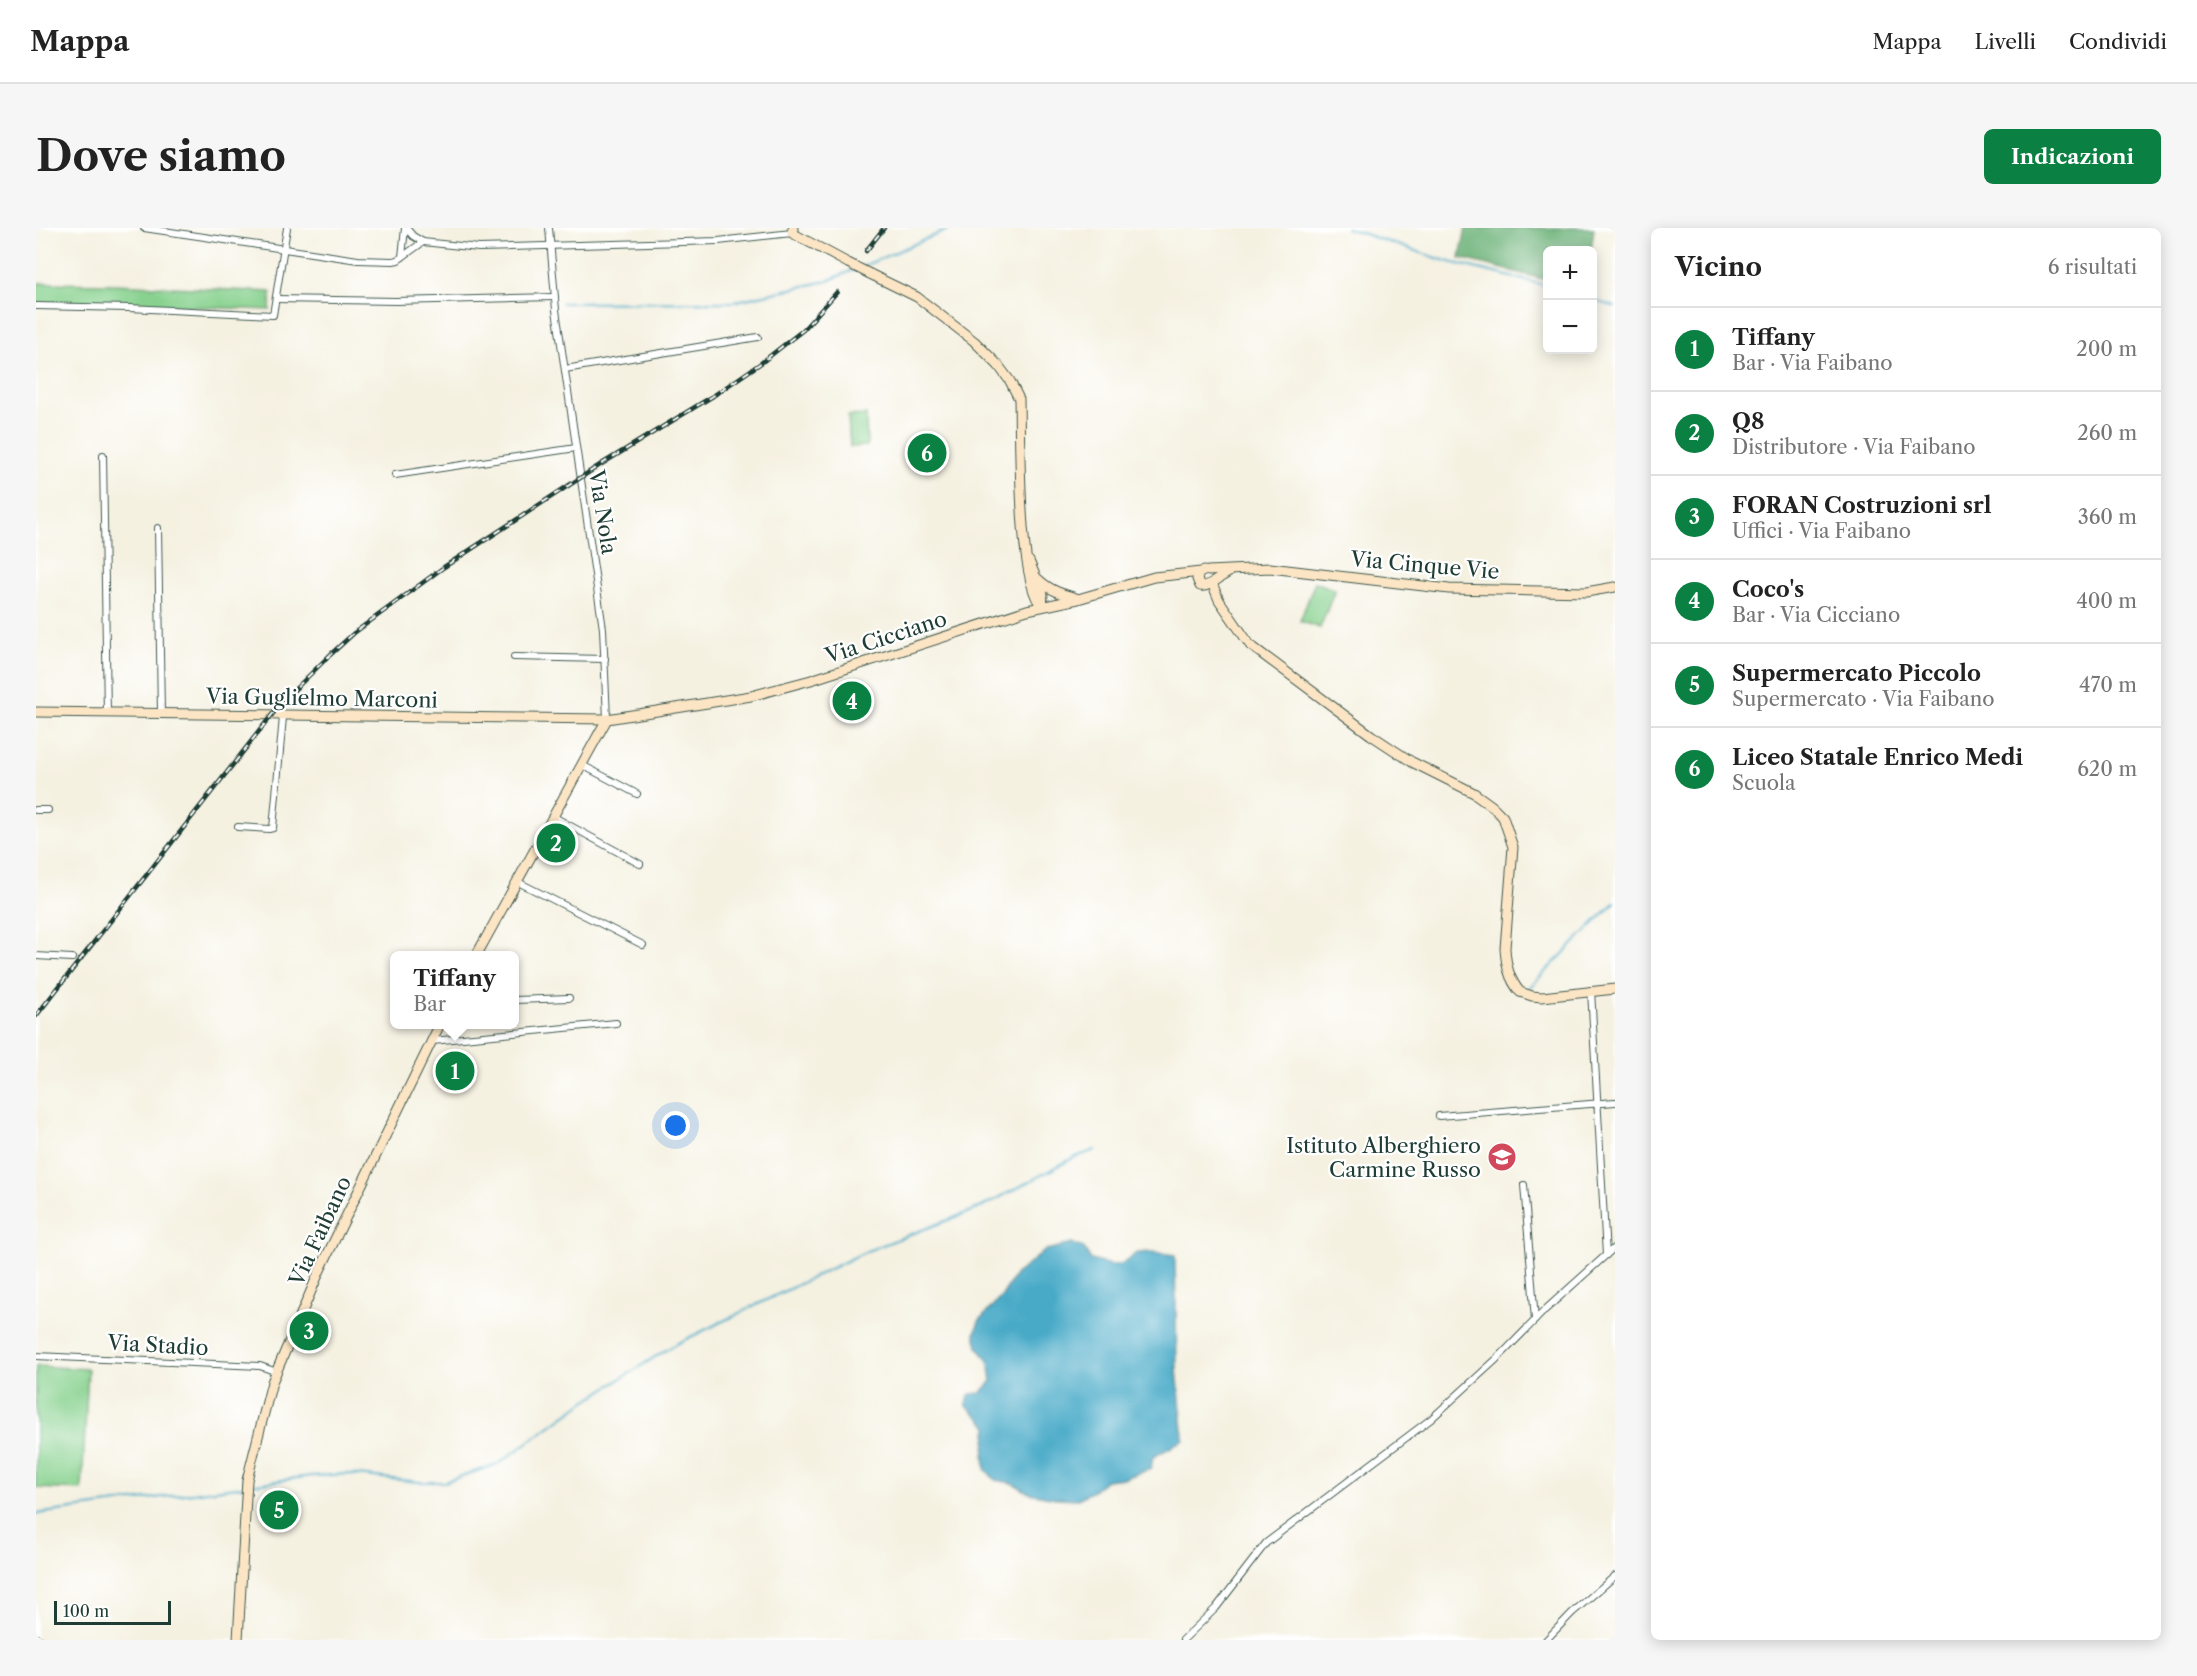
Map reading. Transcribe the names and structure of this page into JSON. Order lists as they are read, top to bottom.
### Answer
{
  "streets": {
    "street": [
      "Via Nola",
      "Via Cinque Vie",
      "Via Cicciano",
      "Via Guglielmo Marconi",
      "Via Faibano",
      "Via Stadio"
    ]
  },
  "crossings": [
    ["Via Nola", "Via Cicciano"],
    ["Via Nola", "Via Guglielmo Marconi"],
    ["Via Cinque Vie", "Via Cicciano"],
    ["Via Cicciano", "Via Guglielmo Marconi"],
    ["Via Faibano", "Via Stadio"]
  ],
  "places": {
    "school or university": ["Istituto Alberghiero Carmine Russo"]
  },
  "scale_bar": "100 m",
  "page": {
    "header": "Mappa",
    "nav": ["Mappa", "Livelli", "Condividi"],
    "buttons": "Indicazioni",
    "title": "Dove siamo",
    "heading": ["Vicino", "6 risultati"],
    "map_buttons": ["+", "−"],
    "list": [
      {
        "mark": "1",
        "name": "Tiffany",
        "note": "Bar · Via Faibano",
        "value": "200 m"
      },
      {
        "mark": "2",
        "name": "Q8",
        "note": "Distributore · Via Faibano",
        "value": "260 m"
      },
      {
        "mark": "3",
        "name": "FORAN Costruzioni srl",
        "note": "Uffici · Via Faibano",
        "value": "360 m"
      },
      {
        "mark": "4",
        "name": "Coco's",
        "note": "Bar · Via Cicciano",
        "value": "400 m"
      },
      {
        "mark": "5",
        "name": "Supermercato Piccolo",
        "note": "Supermercato · Via Faibano",
        "value": "470 m"
      },
      {
        "mark": "6",
        "name": "Liceo Statale Enrico Medi",
        "note": "Scuola",
        "value": "620 m"
      }
    ],
    "pins": [
      "6",
      "4",
      "2",
      "1",
      "3",
      "5"
    ],
    "popup": ["Tiffany", "Bar"],
    "scale": "100 m"
  }
}
